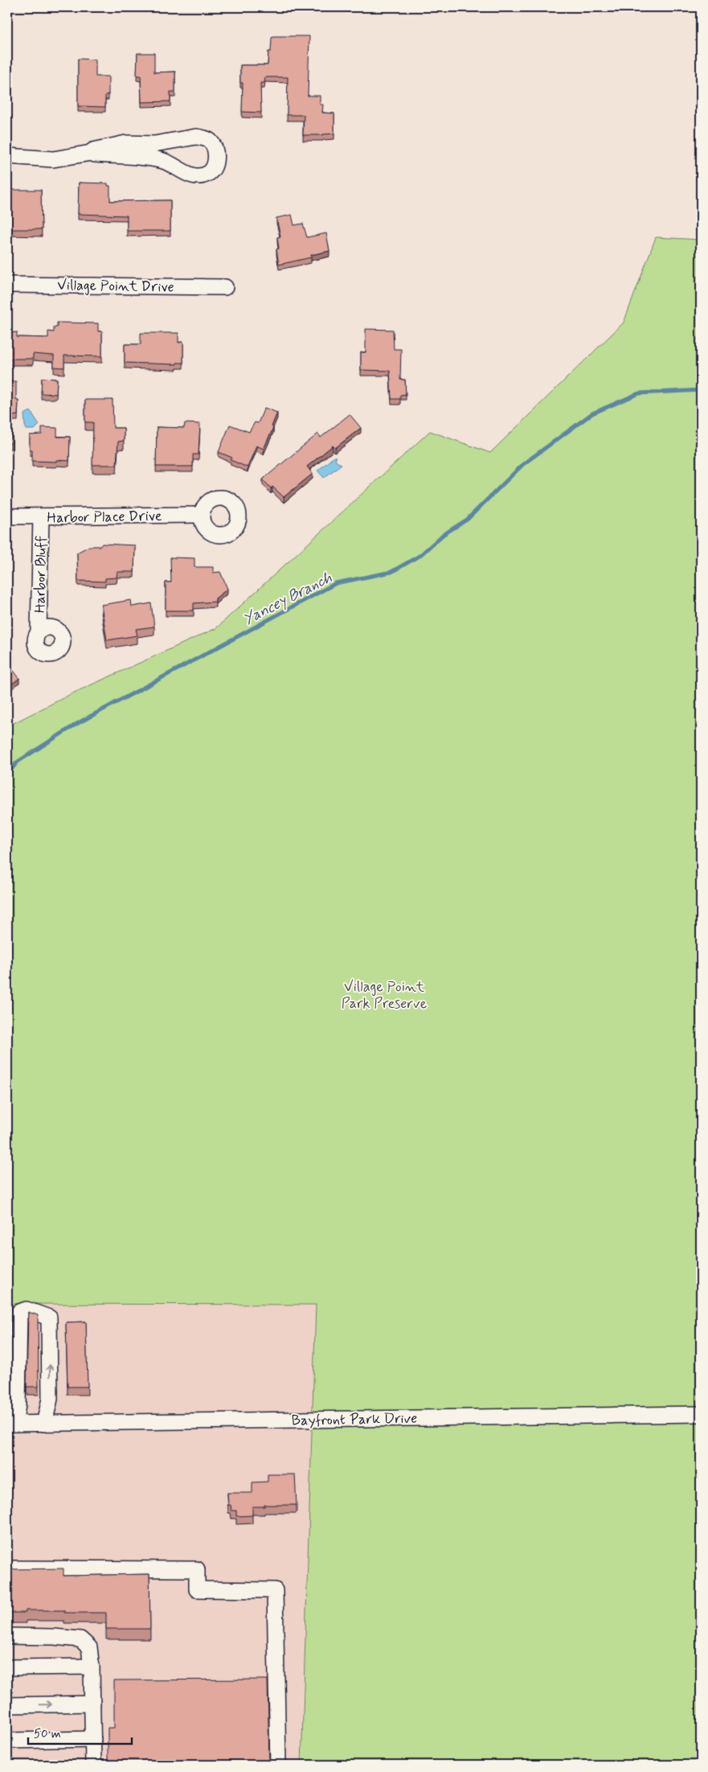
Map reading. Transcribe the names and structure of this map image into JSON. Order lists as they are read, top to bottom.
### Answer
{
  "streets": {
    "street": [
      "Village Point Drive",
      "Harbor Place Drive",
      "Harbor Bluff",
      "Bayfront Park Drive"
    ]
  },
  "crossings": [
    ["Harbor Place Drive", "Harbor Bluff"]
  ],
  "water": ["Yancey Branch"],
  "parks": ["Village Point Park Preserve"],
  "scale_bar": "50 m"
}
